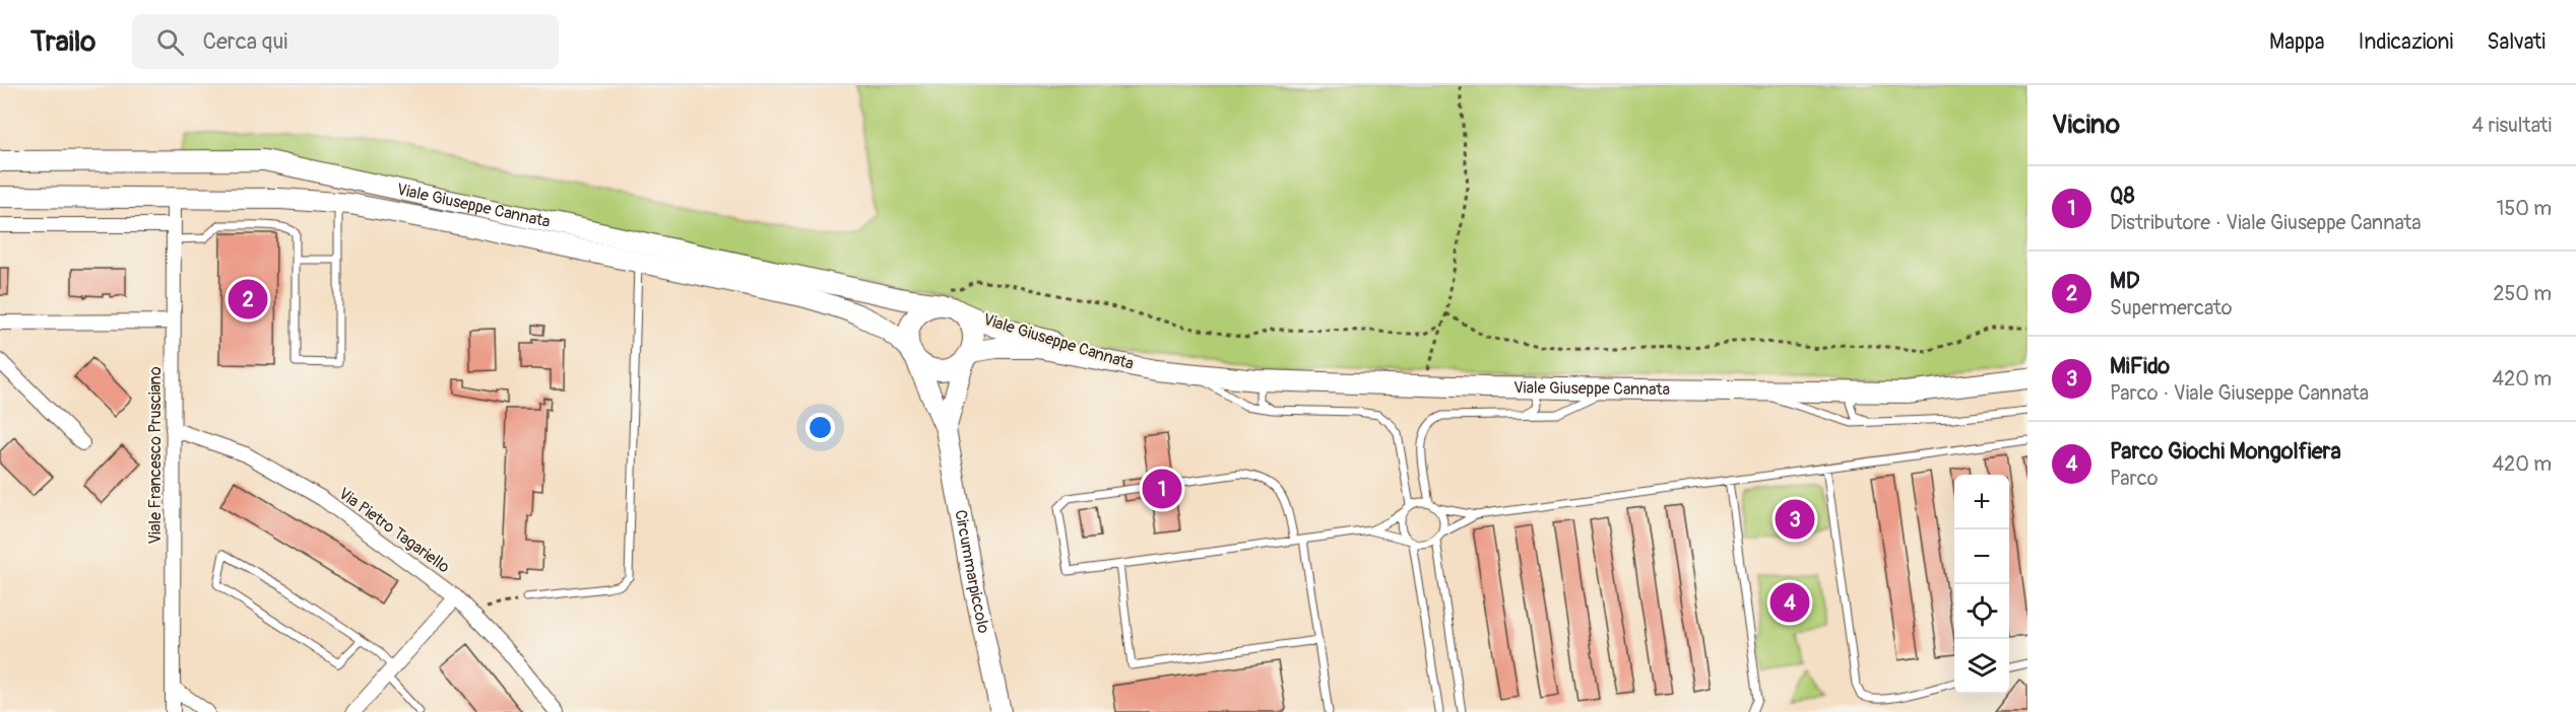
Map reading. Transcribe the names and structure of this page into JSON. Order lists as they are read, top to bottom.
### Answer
{
  "streets": {
    "street": [
      "Viale Giuseppe Cannata",
      "Viale Francesco Prusciano",
      "Via Pietro Tagariello",
      "Circummarpiccolo"
    ]
  },
  "crossings": [
    ["Viale Giuseppe Cannata", "Viale Francesco Prusciano"],
    ["Viale Giuseppe Cannata", "Circummarpiccolo"],
    ["Viale Francesco Prusciano", "Via Pietro Tagariello"]
  ],
  "page": {
    "header": "Trailo",
    "search": "Cerca qui",
    "nav": ["Mappa", "Indicazioni", "Salvati"],
    "heading": ["Vicino", "4 risultati"],
    "list": [
      {
        "mark": "1",
        "name": "Q8",
        "note": "Distributore · Viale Giuseppe Cannata",
        "value": "150 m"
      },
      {
        "mark": "2",
        "name": "MD",
        "note": "Supermercato",
        "value": "250 m"
      },
      {
        "mark": "3",
        "name": "MiFido",
        "note": "Parco · Viale Giuseppe Cannata",
        "value": "420 m"
      },
      {
        "mark": "4",
        "name": "Parco Giochi Mongolfiera",
        "note": "Parco",
        "value": "420 m"
      }
    ],
    "pins": [
      "2",
      "1",
      "3",
      "4"
    ],
    "map_buttons": ["+", "−"]
  }
}
